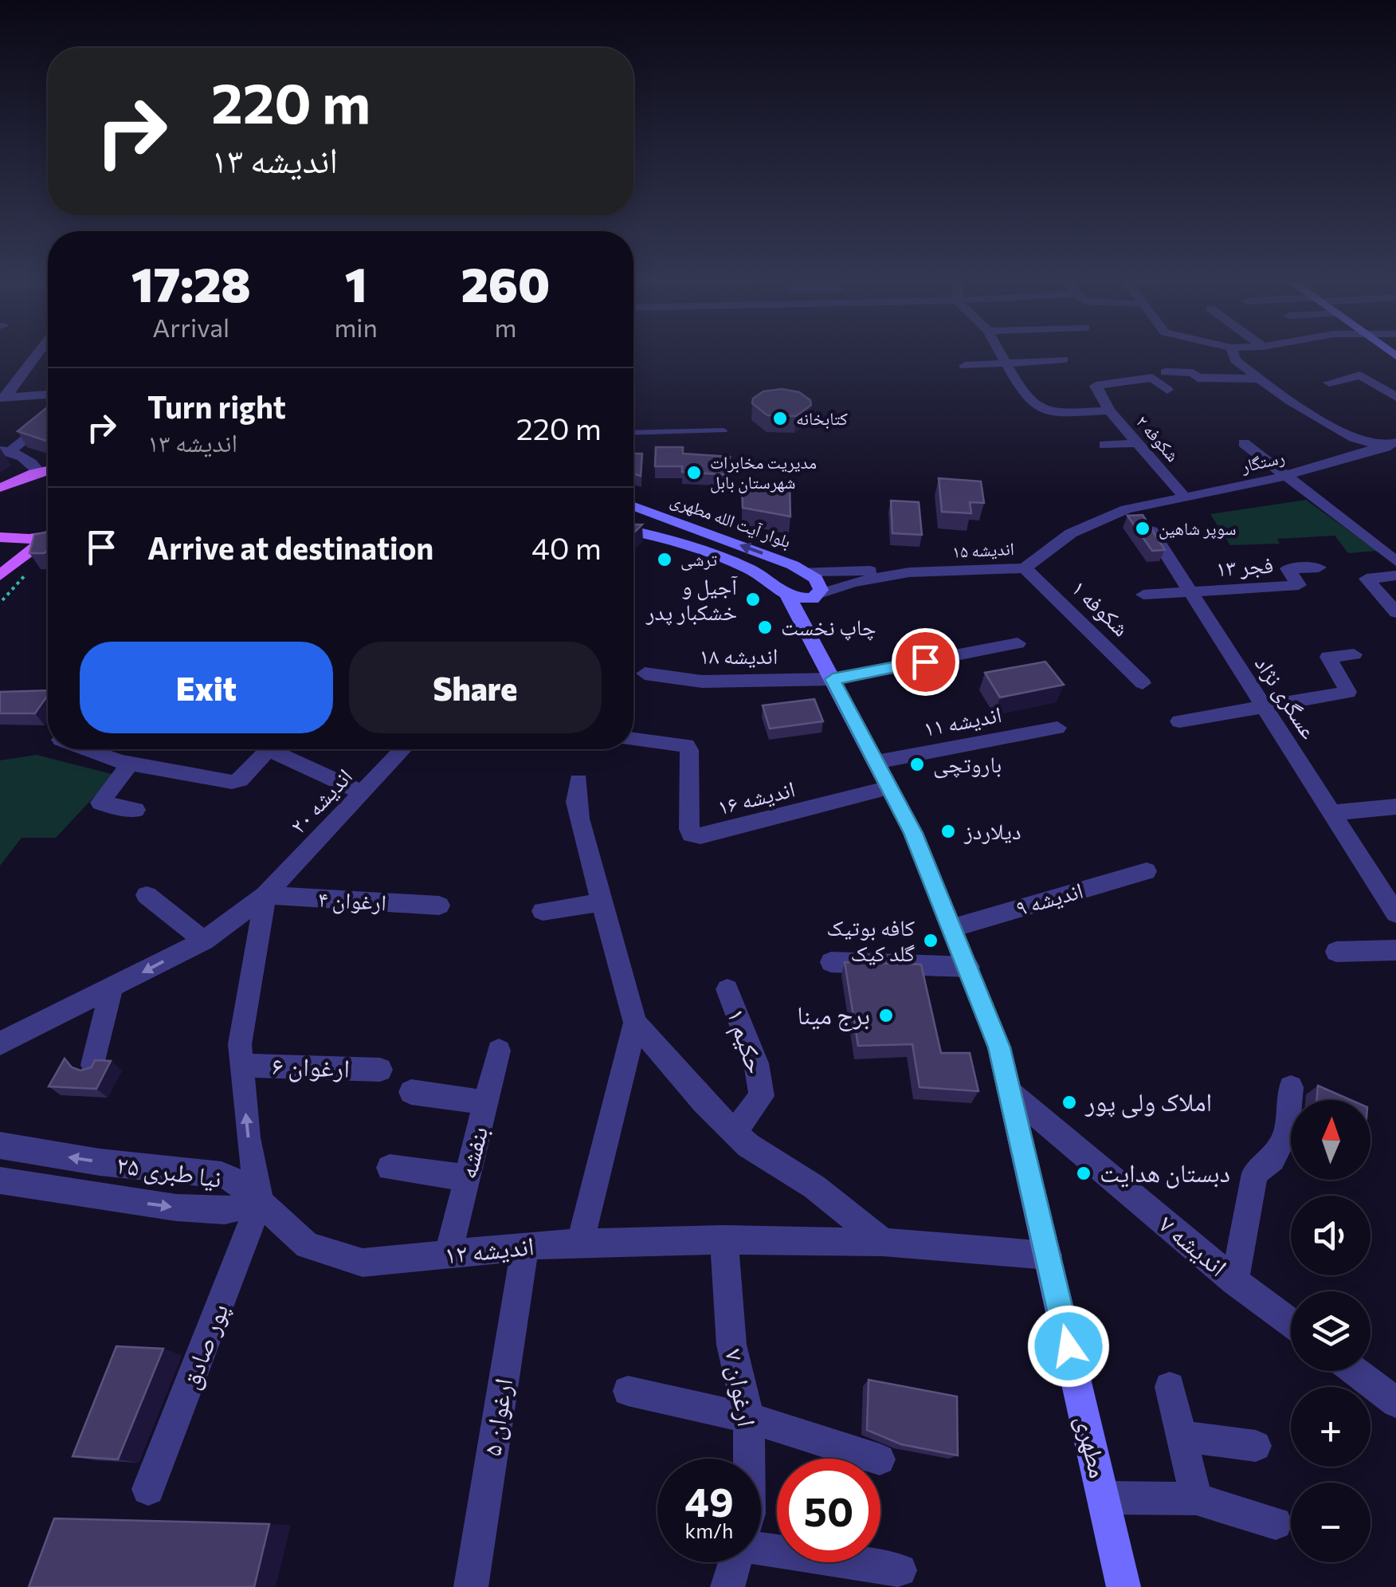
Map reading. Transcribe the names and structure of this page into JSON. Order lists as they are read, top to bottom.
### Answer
{
  "streets": {
    "main road": ["بلوار آیت الله مطهری", "مطهری"],
    "street": [
      "شکوفه ۲",
      "رستگار",
      "اندیشه ۱۵",
      "فجر ۱۳",
      "شکوفه ۱",
      "اندیشه ۱۸",
      "عسگری نژاد",
      "اندیشه ۱۱",
      "اندیشه ۱۶",
      "اندیشه ۲۰",
      "اندیشه ۹",
      "ارغوان ۴",
      "حکیم ۱",
      "ارغوان ۶",
      "بنفشه",
      "نیا طبری ۲۵",
      "اندیشه ۷",
      "اندیشه ۱۲",
      "پور صادق",
      "ارغوان ۷",
      "ارغوان ۵"
    ]
  },
  "crossings": [
    ["شکوفه ۲", "رستگار"],
    ["رستگار", "اندیشه ۱۵"],
    ["رستگار", "عسگری نژاد"],
    ["بلوار آیت الله مطهری", "اندیشه ۱۵"],
    ["بلوار آیت الله مطهری", "مطهری"],
    ["اندیشه ۱۵", "شکوفه ۱"],
    ["اندیشه ۱۵", "عسگری نژاد"],
    ["فجر ۱۳", "عسگری نژاد"],
    ["اندیشه ۱۸", "مطهری"],
    ["اندیشه ۱۱", "مطهری"],
    ["اندیشه ۱۶", "مطهری"],
    ["اندیشه ۲۰", "ارغوان ۴"],
    ["اندیشه ۹", "مطهری"],
    ["بنفشه", "اندیشه ۱۲"],
    ["نیا طبری ۲۵", "اندیشه ۱۲"],
    ["نیا طبری ۲۵", "پور صادق"],
    ["اندیشه ۷", "مطهری"],
    ["اندیشه ۱۲", "پور صادق"],
    ["اندیشه ۱۲", "ارغوان ۷"],
    ["اندیشه ۱۲", "ارغوان ۵"],
    ["اندیشه ۱۲", "مطهری"]
  ],
  "places": [
    "کتابخانه",
    "مدیریت مخابرات شهرستان بابل",
    "سوپر شاهین",
    "ترشی",
    "آجیل و خشکبار پدر",
    "چاپ نخست",
    "باروتچی",
    "دیلاردز",
    "کافه بوتیک گلد کیک",
    "برج مینا",
    "املاک ولی پور",
    "دبستان هدایت"
  ],
  "north": "top",
  "page": {
    "turn": ["220 m", "اندیشه ١٣"],
    "eta": [
      "17:28",
      "Arrival",
      "1",
      "min",
      "260",
      "m"
    ],
    "list": [
      {
        "name": "Turn right",
        "note": "اندیشه ١٣",
        "value": "220 m"
      },
      {
        "name": "Arrive at destination",
        "value": "40 m"
      }
    ],
    "buttons": ["Exit", "Share"],
    "map_buttons": ["+", "−"],
    "speed": "49 km/h",
    "limit": "50"
  }
}
